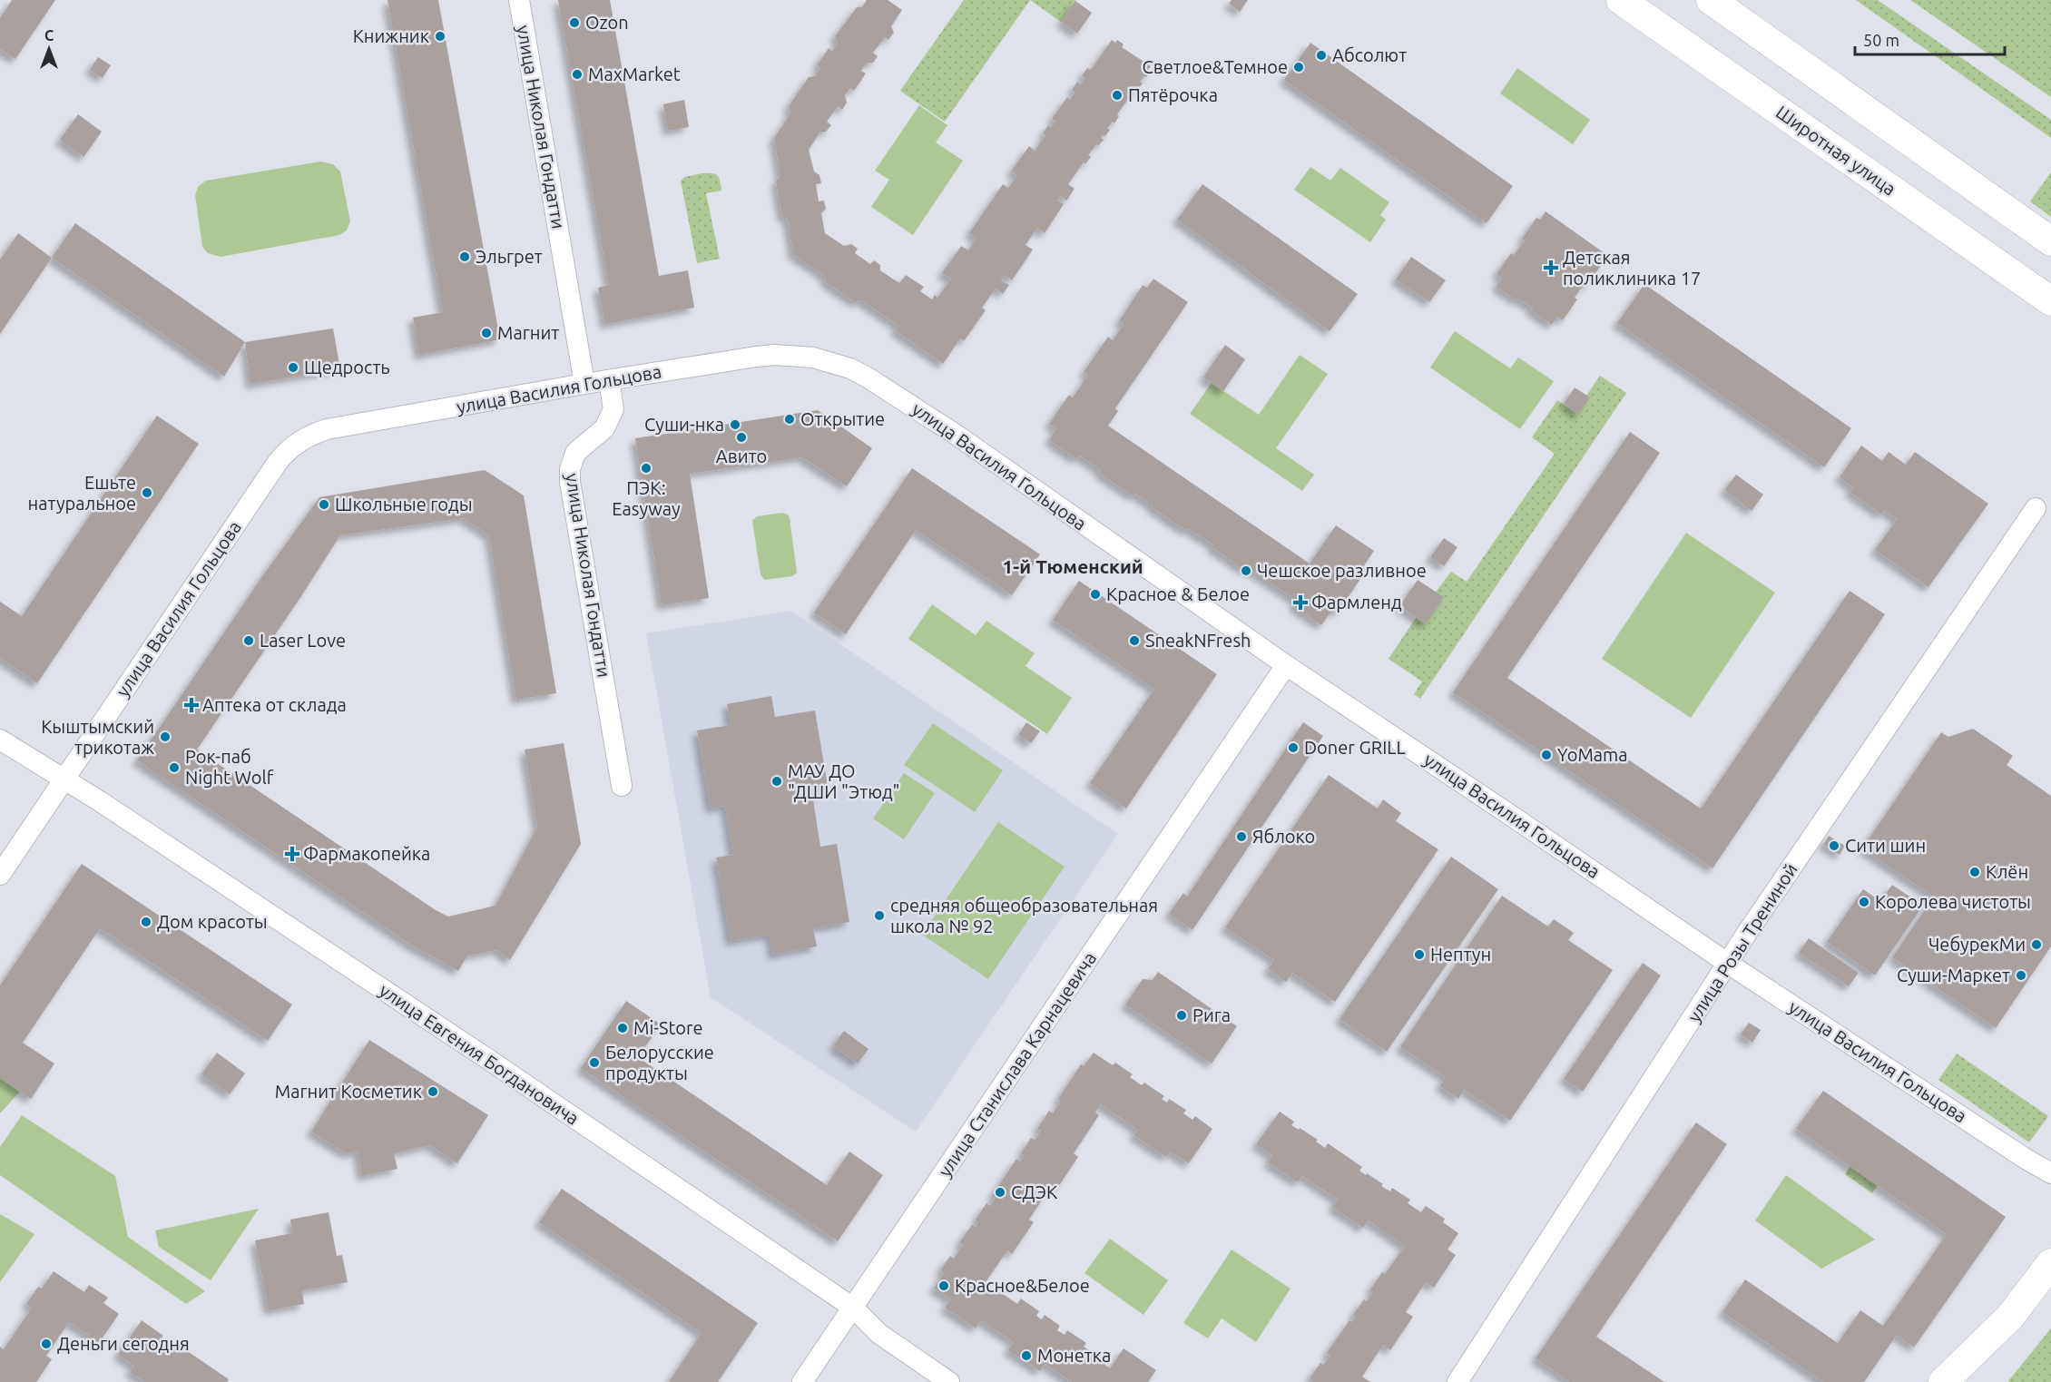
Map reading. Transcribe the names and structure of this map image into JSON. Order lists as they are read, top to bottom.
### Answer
{
  "streets": {
    "main road": ["Широтная улица"],
    "street": [
      "улица Николая Гондатти",
      "улица Василия Гольцова",
      "улица Розы Трениной",
      "улица Евгения Богдановича",
      "улица Станислава Карнацевича"
    ]
  },
  "crossings": [
    ["улица Николая Гондатти", "улица Василия Гольцова"],
    ["улица Василия Гольцова", "улица Розы Трениной"],
    ["улица Василия Гольцова", "улица Евгения Богдановича"],
    ["улица Василия Гольцова", "улица Станислава Карнацевича"],
    ["улица Евгения Богдановича", "улица Станислава Карнацевича"]
  ],
  "districts": ["1-й Тюменский"],
  "places": {
    "other": [
      "Ozon",
      "Книжник",
      "Абсолют",
      "Светлое&Темное",
      "MaxMarket",
      "Пятёрочка",
      "Эльгрет",
      "Магнит",
      "Щедрость",
      "Открытие",
      "Суши-нка",
      "Авито",
      "ПЭК: Easyway",
      "Ешьте натуральное",
      "Школьные годы",
      "Чешское разливное",
      "Красное & Белое",
      "Laser Love",
      "SneakNFresh",
      "Кыштымский трикотаж",
      "Doner GRILL",
      "YoMama",
      "Рок-паб Night Wolf",
      "МАУ ДО \"ДШИ \"Этюд\"",
      "Яблоко",
      "Сити шин",
      "Клён",
      "Королева чистоты",
      "средняя общеобразовательная школа № 92",
      "Дом красоты",
      "ЧебурекМи",
      "Нептун",
      "Суши-Маркет",
      "Рига",
      "Mi-Store",
      "Белорусские продукты",
      "Магнит Косметик",
      "СДЭК",
      "Красное&Белое",
      "Деньги сегодня",
      "Монетка"
    ],
    "health": [
      "Детская поликлиника 17",
      "Фармленд",
      "Аптека от склада",
      "Фармакопейка"
    ]
  },
  "scale_bar": "50 m",
  "north": "top"
}
